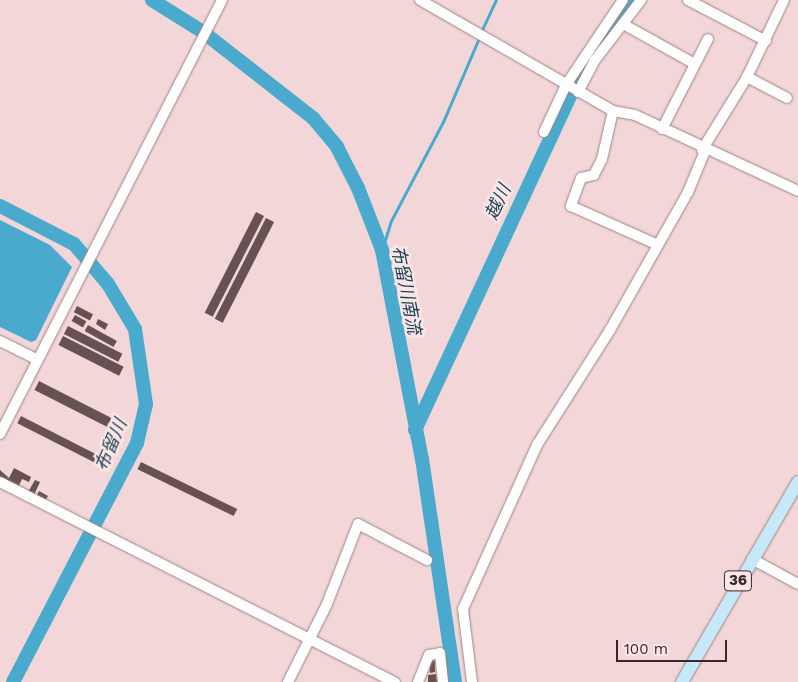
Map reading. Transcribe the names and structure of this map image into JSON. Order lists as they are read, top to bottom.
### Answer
{
  "streets": {
    "main road": ["36"]
  },
  "water": ["越川", "布留川南流", "布留川"],
  "scale_bar": "100 m"
}
